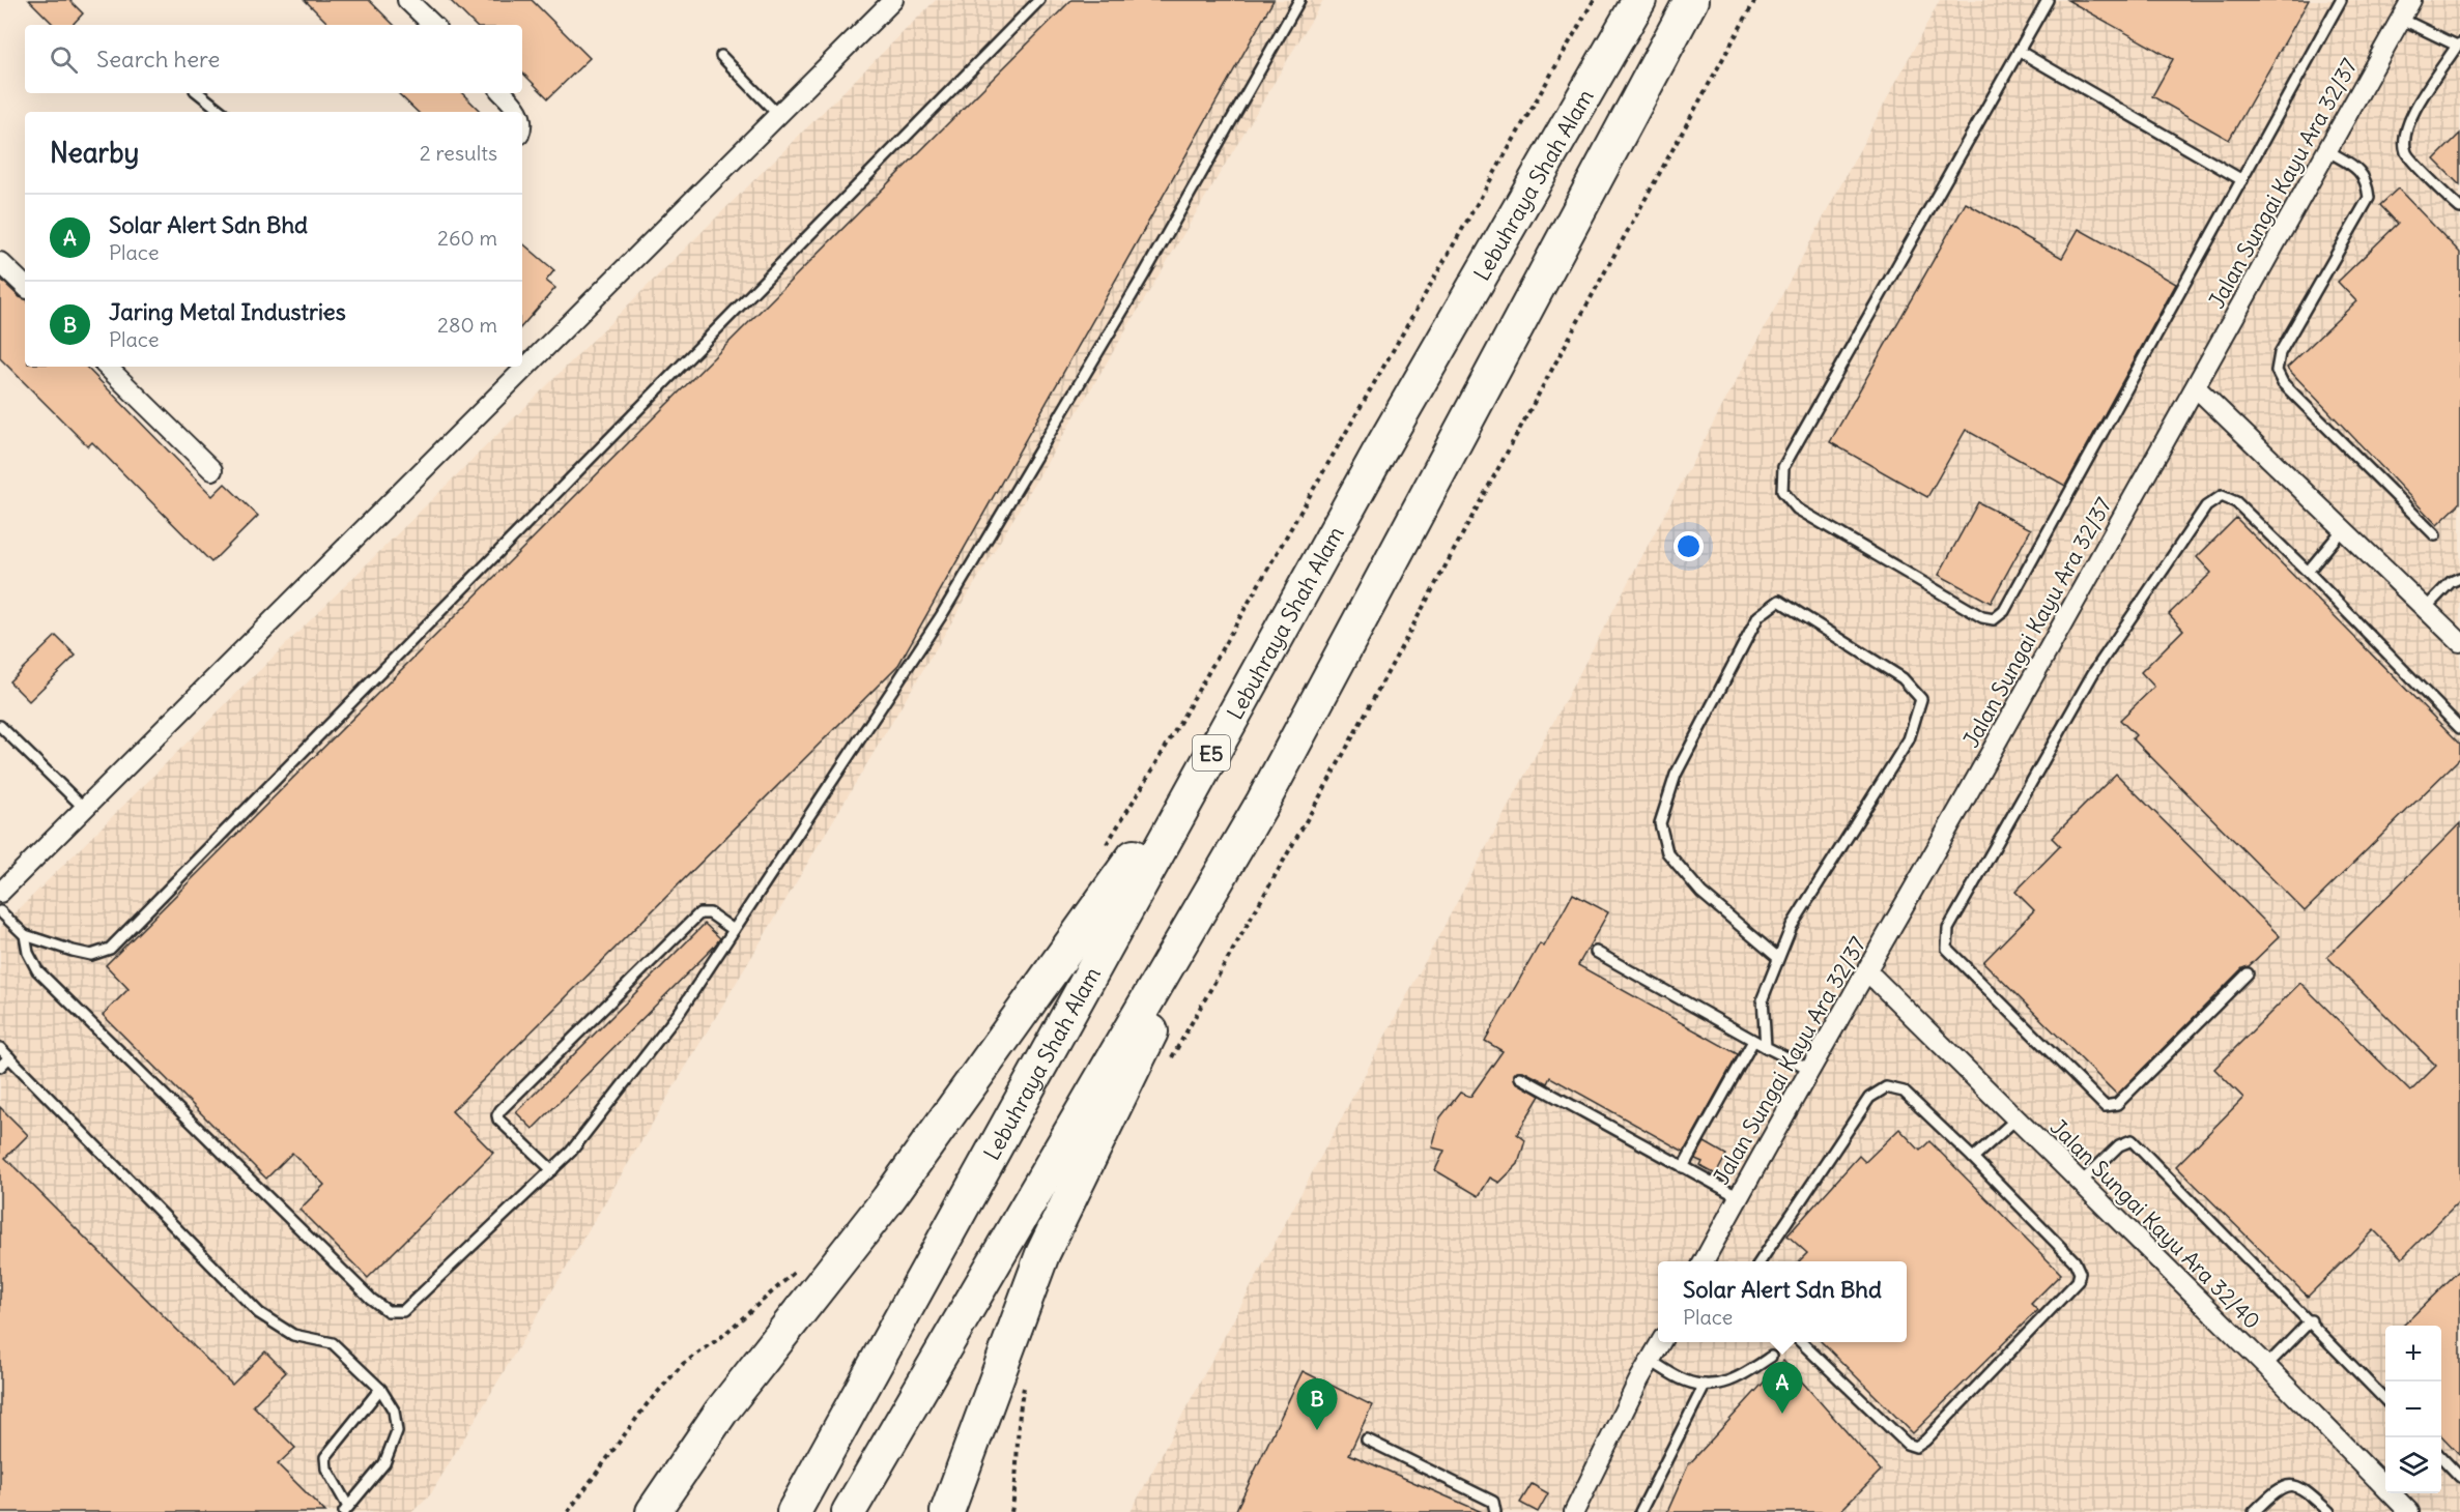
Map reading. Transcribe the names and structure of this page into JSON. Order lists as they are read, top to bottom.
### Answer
{
  "streets": {
    "highway": ["Lebuhraya Shah Alam", "E5"],
    "street": ["Jalan Sungai Kayu Ara 32/37", "Jalan Sungai Kayu Ara 32/40"]
  },
  "crossings": [
    ["Jalan Sungai Kayu Ara 32/37", "Jalan Sungai Kayu Ara 32/40"]
  ],
  "page": {
    "search": "Search here",
    "heading": ["Nearby", "2 results"],
    "list": [
      {
        "mark": "A",
        "name": "Solar Alert Sdn Bhd",
        "note": "Place",
        "value": "260 m"
      },
      {
        "mark": "B",
        "name": "Jaring Metal Industries",
        "note": "Place",
        "value": "280 m"
      }
    ],
    "popup": ["Solar Alert Sdn Bhd", "Place"],
    "map_buttons": ["+", "−"],
    "pins": ["A", "B"]
  }
}
